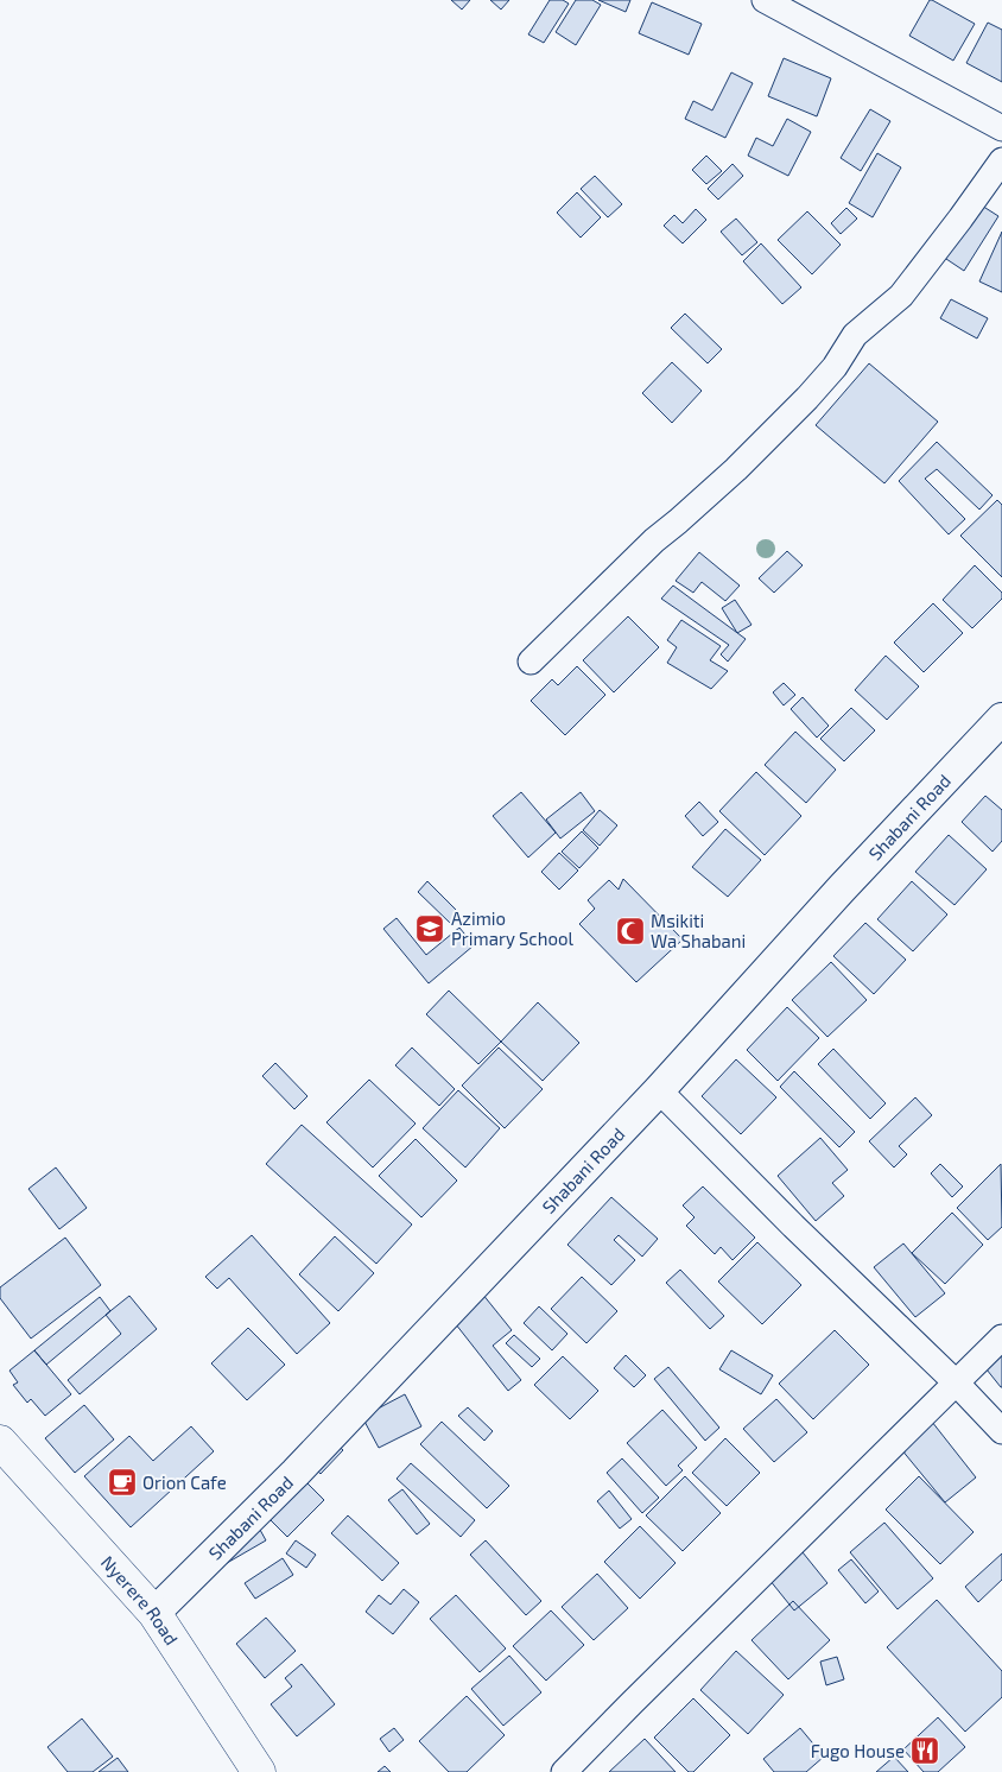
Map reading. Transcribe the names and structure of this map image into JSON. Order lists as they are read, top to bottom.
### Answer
{
  "streets": {
    "main road": ["Nyerere Road"],
    "street": ["Shabani Road"]
  },
  "crossings": [
    ["Shabani Road", "Nyerere Road"]
  ],
  "places": {
    "school or university": ["Azimio Primary School"],
    "mosque": ["Msikiti Wa Shabani"],
    "cafe": ["Orion Cafe"],
    "restaurant": ["Fugo House"]
  }
}
